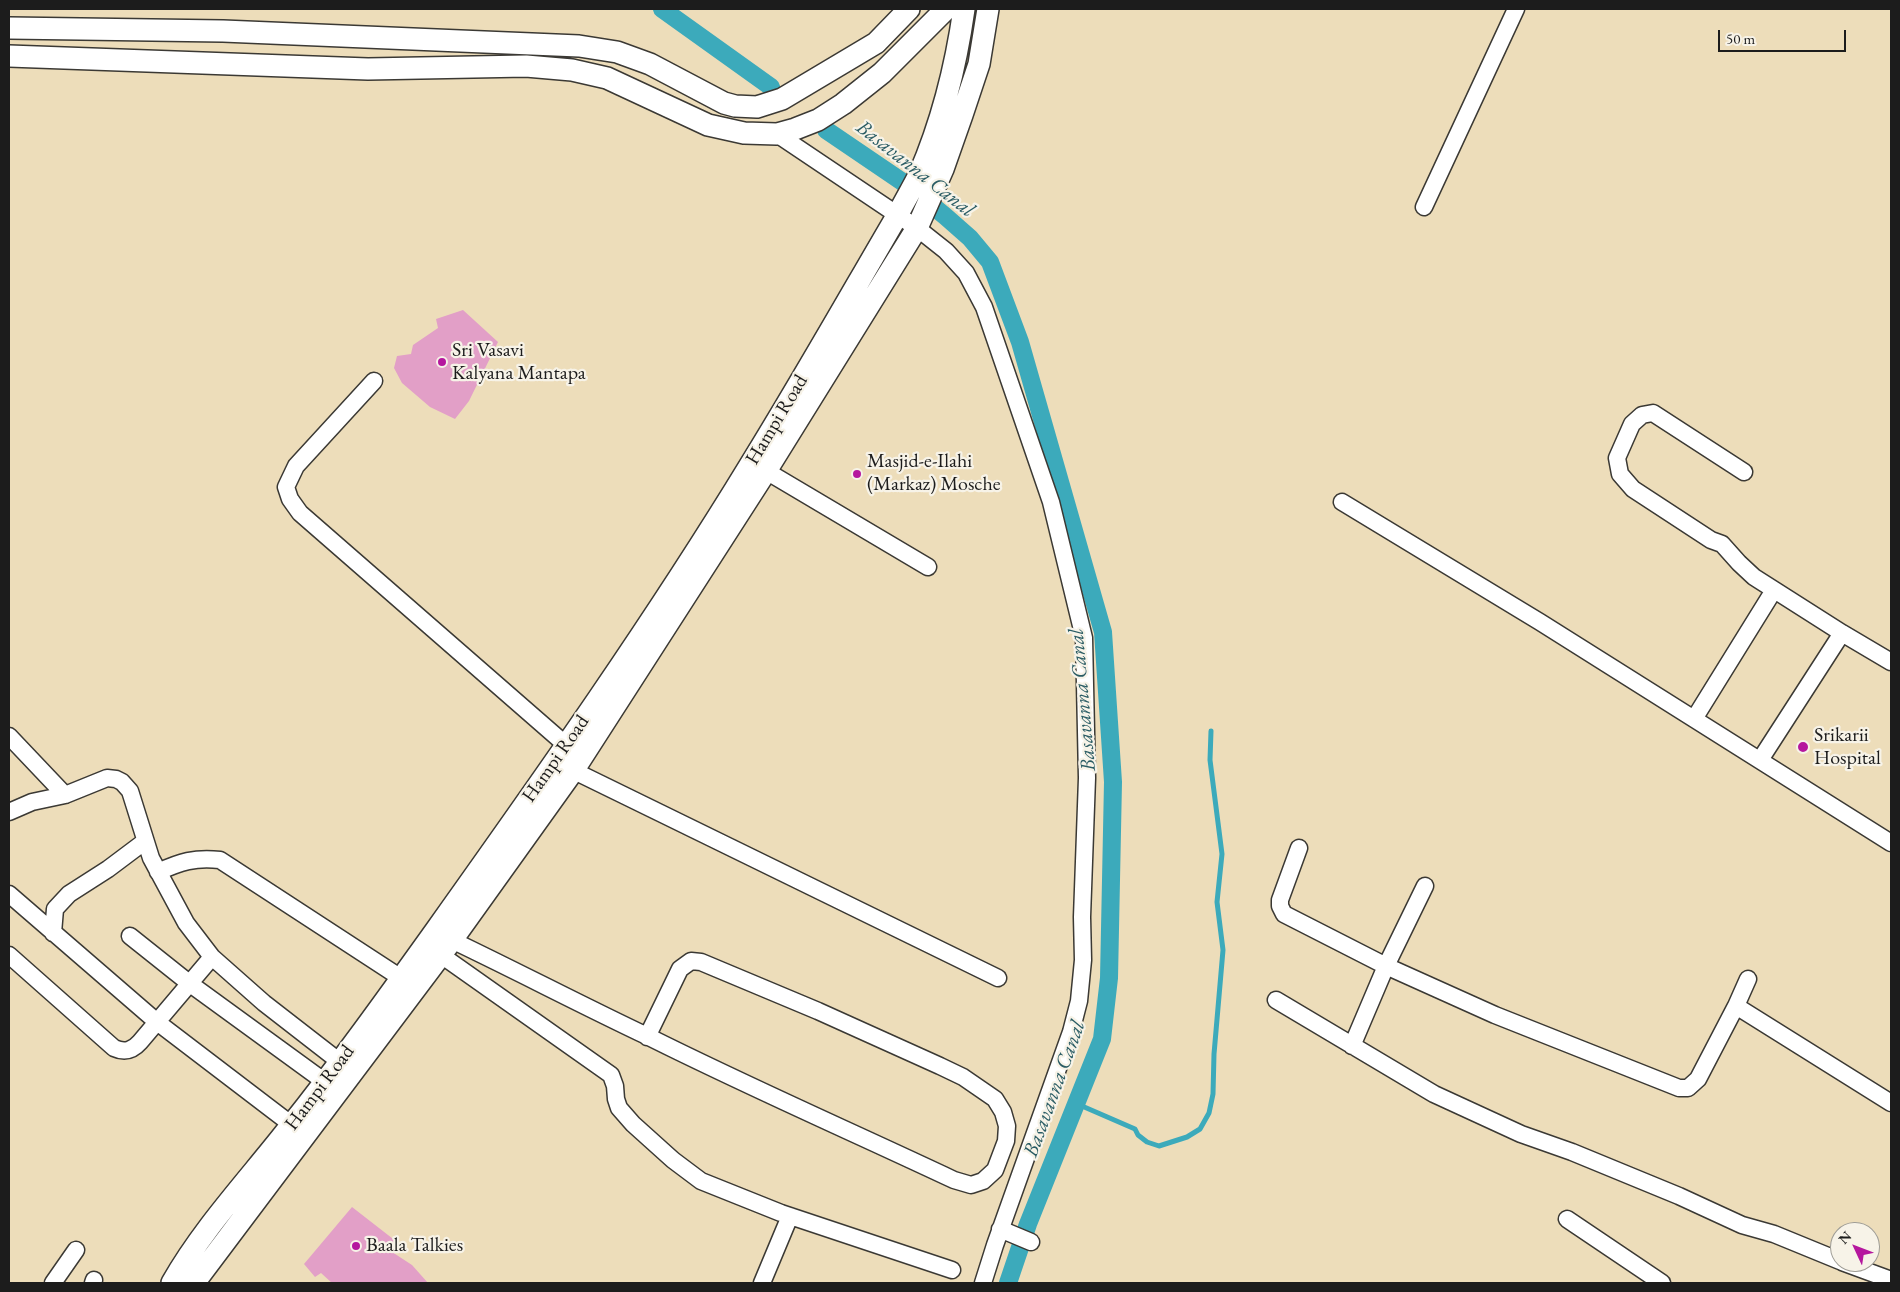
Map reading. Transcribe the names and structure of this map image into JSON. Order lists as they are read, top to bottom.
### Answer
{
  "streets": {
    "main road": ["Hampi Road"]
  },
  "water": ["Basavanna Canal"],
  "places": [
    "Sri Vasavi Kalyana Mantapa",
    "Masjid-e-Ilahi (Markaz) Mosche",
    "Srikarii Hospital",
    "Baala Talkies"
  ],
  "scale_bar": "50 m",
  "north": "top left"
}
